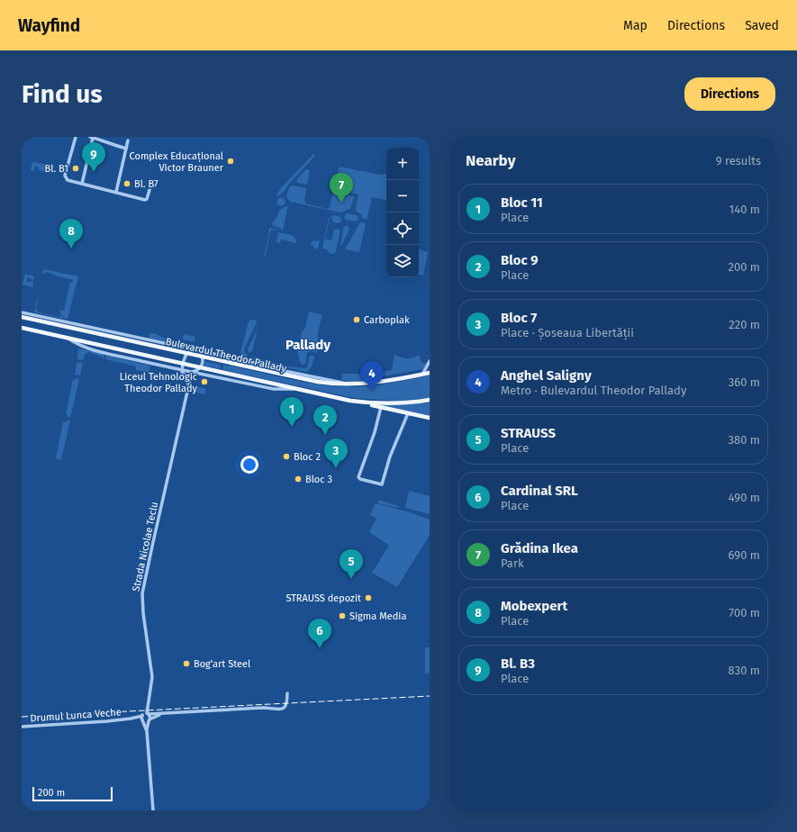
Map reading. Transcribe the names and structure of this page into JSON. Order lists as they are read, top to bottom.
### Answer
{
  "streets": {
    "main road": ["Bulevardul Theodor Pallady"],
    "street": ["Strada Nicolae Teclu", "Drumul Lunca Veche"]
  },
  "crossings": [
    ["Bulevardul Theodor Pallady", "Strada Nicolae Teclu"],
    ["Strada Nicolae Teclu", "Drumul Lunca Veche"]
  ],
  "districts": ["Pallady"],
  "places": [
    "Complex Educațional Victor Brauner",
    "Bl. B1",
    "Bl. B7",
    "Carboplak",
    "Liceul Tehnologic Theodor Pallady",
    "Bloc 2",
    "Bloc 3",
    "STRAUSS depozit",
    "Sigma Media",
    "Bog'art Steel"
  ],
  "scale_bar": "200 m",
  "page": {
    "header": "Wayfind",
    "nav": ["Map", "Directions", "Saved"],
    "buttons": "Directions",
    "title": "Find us",
    "heading": ["Nearby", "9 results"],
    "pins": [
      "9",
      "7",
      "8",
      "4",
      "1",
      "2",
      "3",
      "5",
      "6"
    ],
    "map_buttons": ["+", "−"],
    "list": [
      {
        "mark": "1",
        "name": "Bloc 11",
        "note": "Place",
        "value": "140 m"
      },
      {
        "mark": "2",
        "name": "Bloc 9",
        "note": "Place",
        "value": "200 m"
      },
      {
        "mark": "3",
        "name": "Bloc 7",
        "note": "Place · Șoseaua Libertății",
        "value": "220 m"
      },
      {
        "mark": "4",
        "name": "Anghel Saligny",
        "note": "Metro · Bulevardul Theodor Pallady",
        "value": "360 m"
      },
      {
        "mark": "5",
        "name": "STRAUSS",
        "note": "Place",
        "value": "380 m"
      },
      {
        "mark": "6",
        "name": "Cardinal SRL",
        "note": "Place",
        "value": "490 m"
      },
      {
        "mark": "7",
        "name": "Grădina Ikea",
        "note": "Park",
        "value": "690 m"
      },
      {
        "mark": "8",
        "name": "Mobexpert",
        "note": "Place",
        "value": "700 m"
      },
      {
        "mark": "9",
        "name": "Bl. B3",
        "note": "Place",
        "value": "830 m"
      }
    ],
    "scale": "200 m"
  }
}
